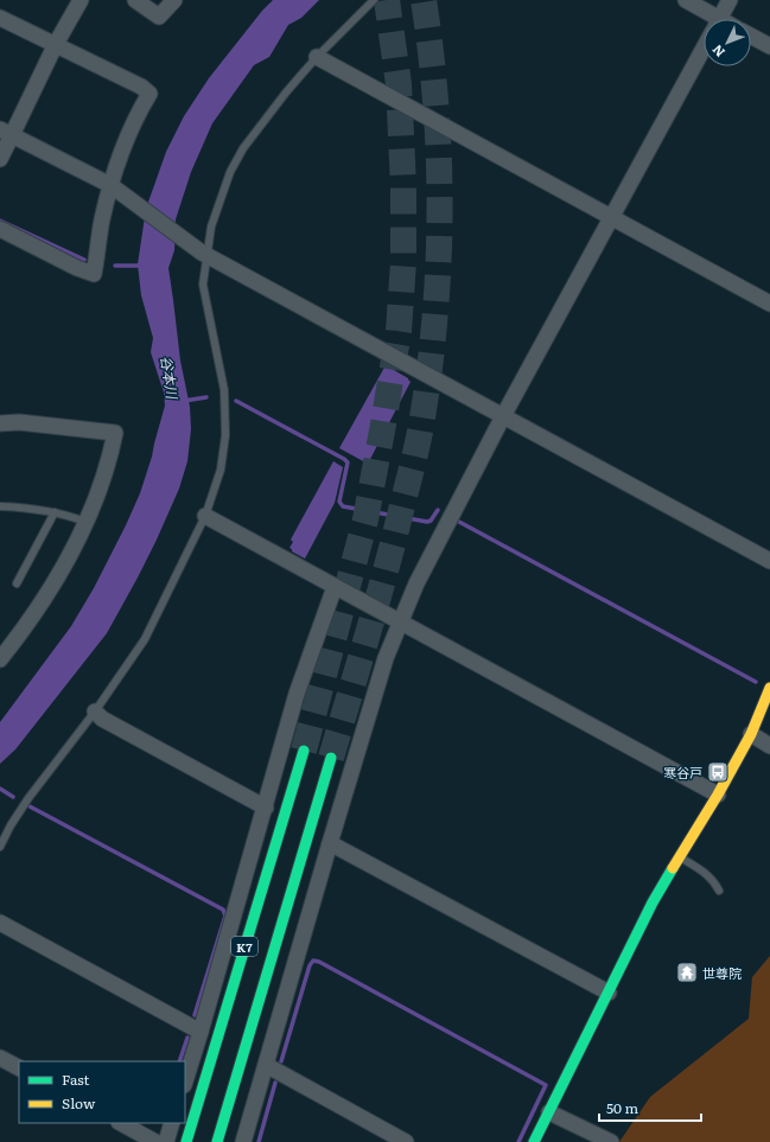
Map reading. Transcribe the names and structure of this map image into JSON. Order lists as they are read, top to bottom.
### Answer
{
  "streets": {
    "main road": ["K7"]
  },
  "water": ["谷本川"],
  "places": {
    "bus stop": ["寒谷戸"],
    "temple": ["世尊院"]
  },
  "legend": ["Fast", "Slow"],
  "scale_bar": "50 m",
  "north": "bottom left"
}
